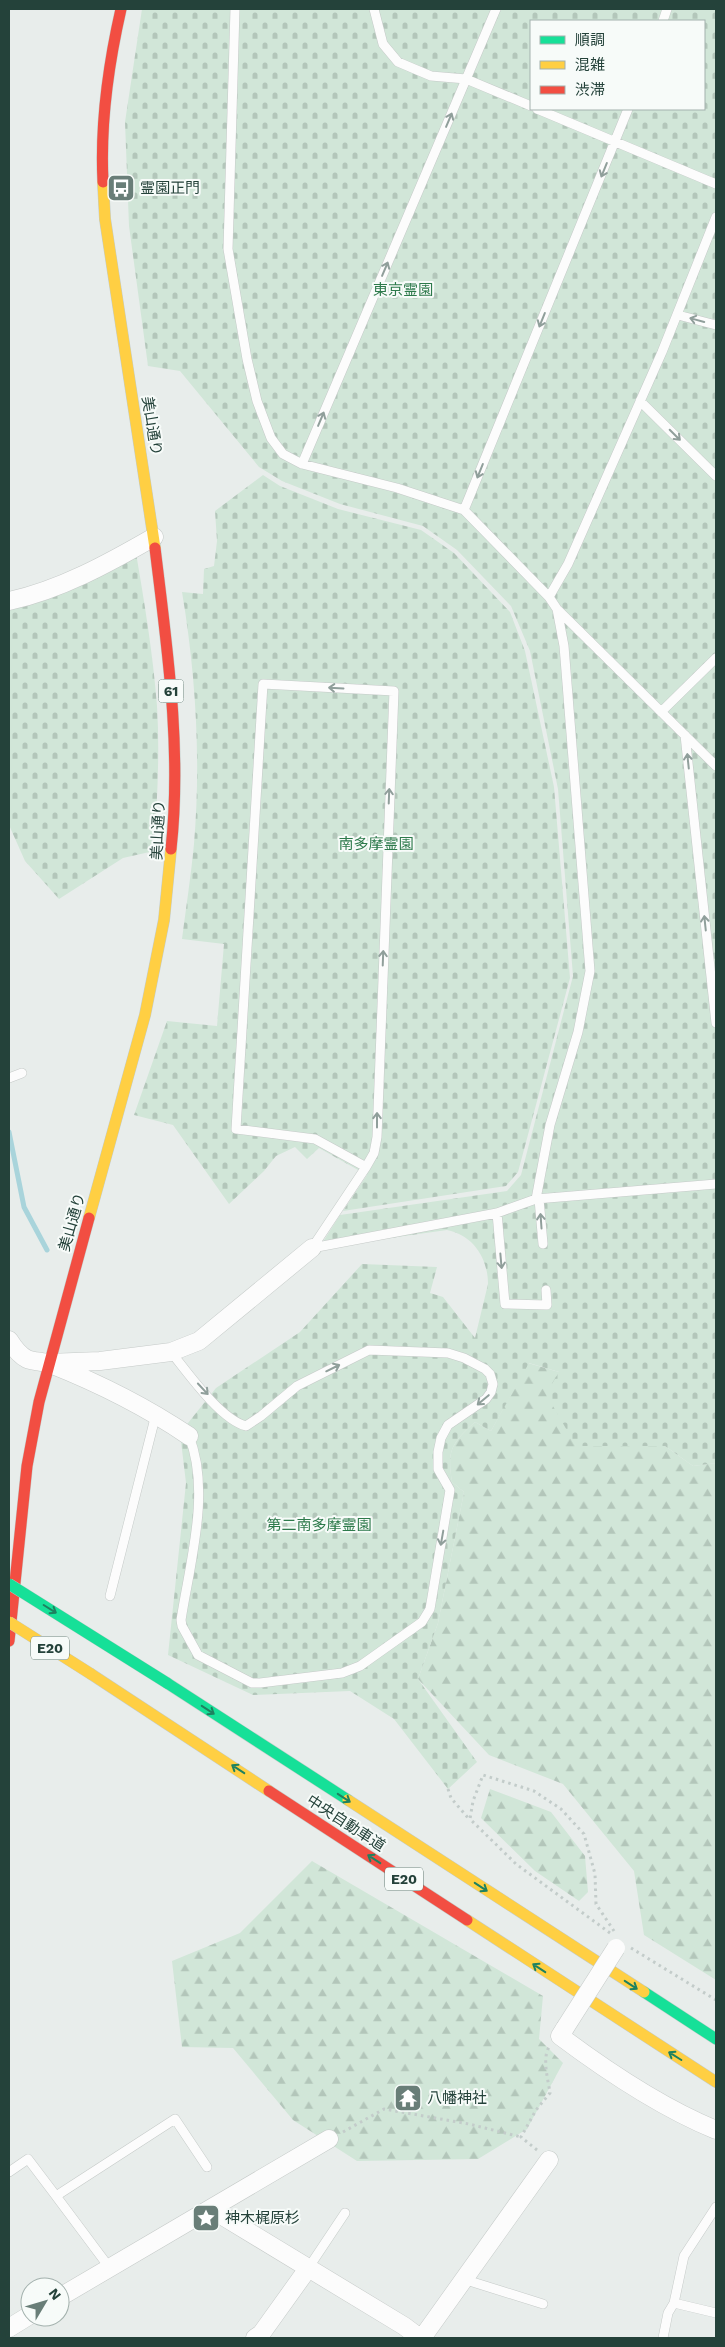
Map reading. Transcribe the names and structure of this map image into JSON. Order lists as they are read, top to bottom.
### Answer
{
  "streets": {
    "main road": [
      "美山通り",
      "61",
      "E20",
      "中央自動車道"
    ]
  },
  "parks": ["東京霊園", "南多摩霊園", "第二南多摩霊園"],
  "places": {
    "bus stop": ["霊園正門"],
    "temple": ["八幡神社"],
    "place": ["神木梶原杉"]
  },
  "legend": ["順調", "混雑", "渋滞"],
  "north": "top right"
}
